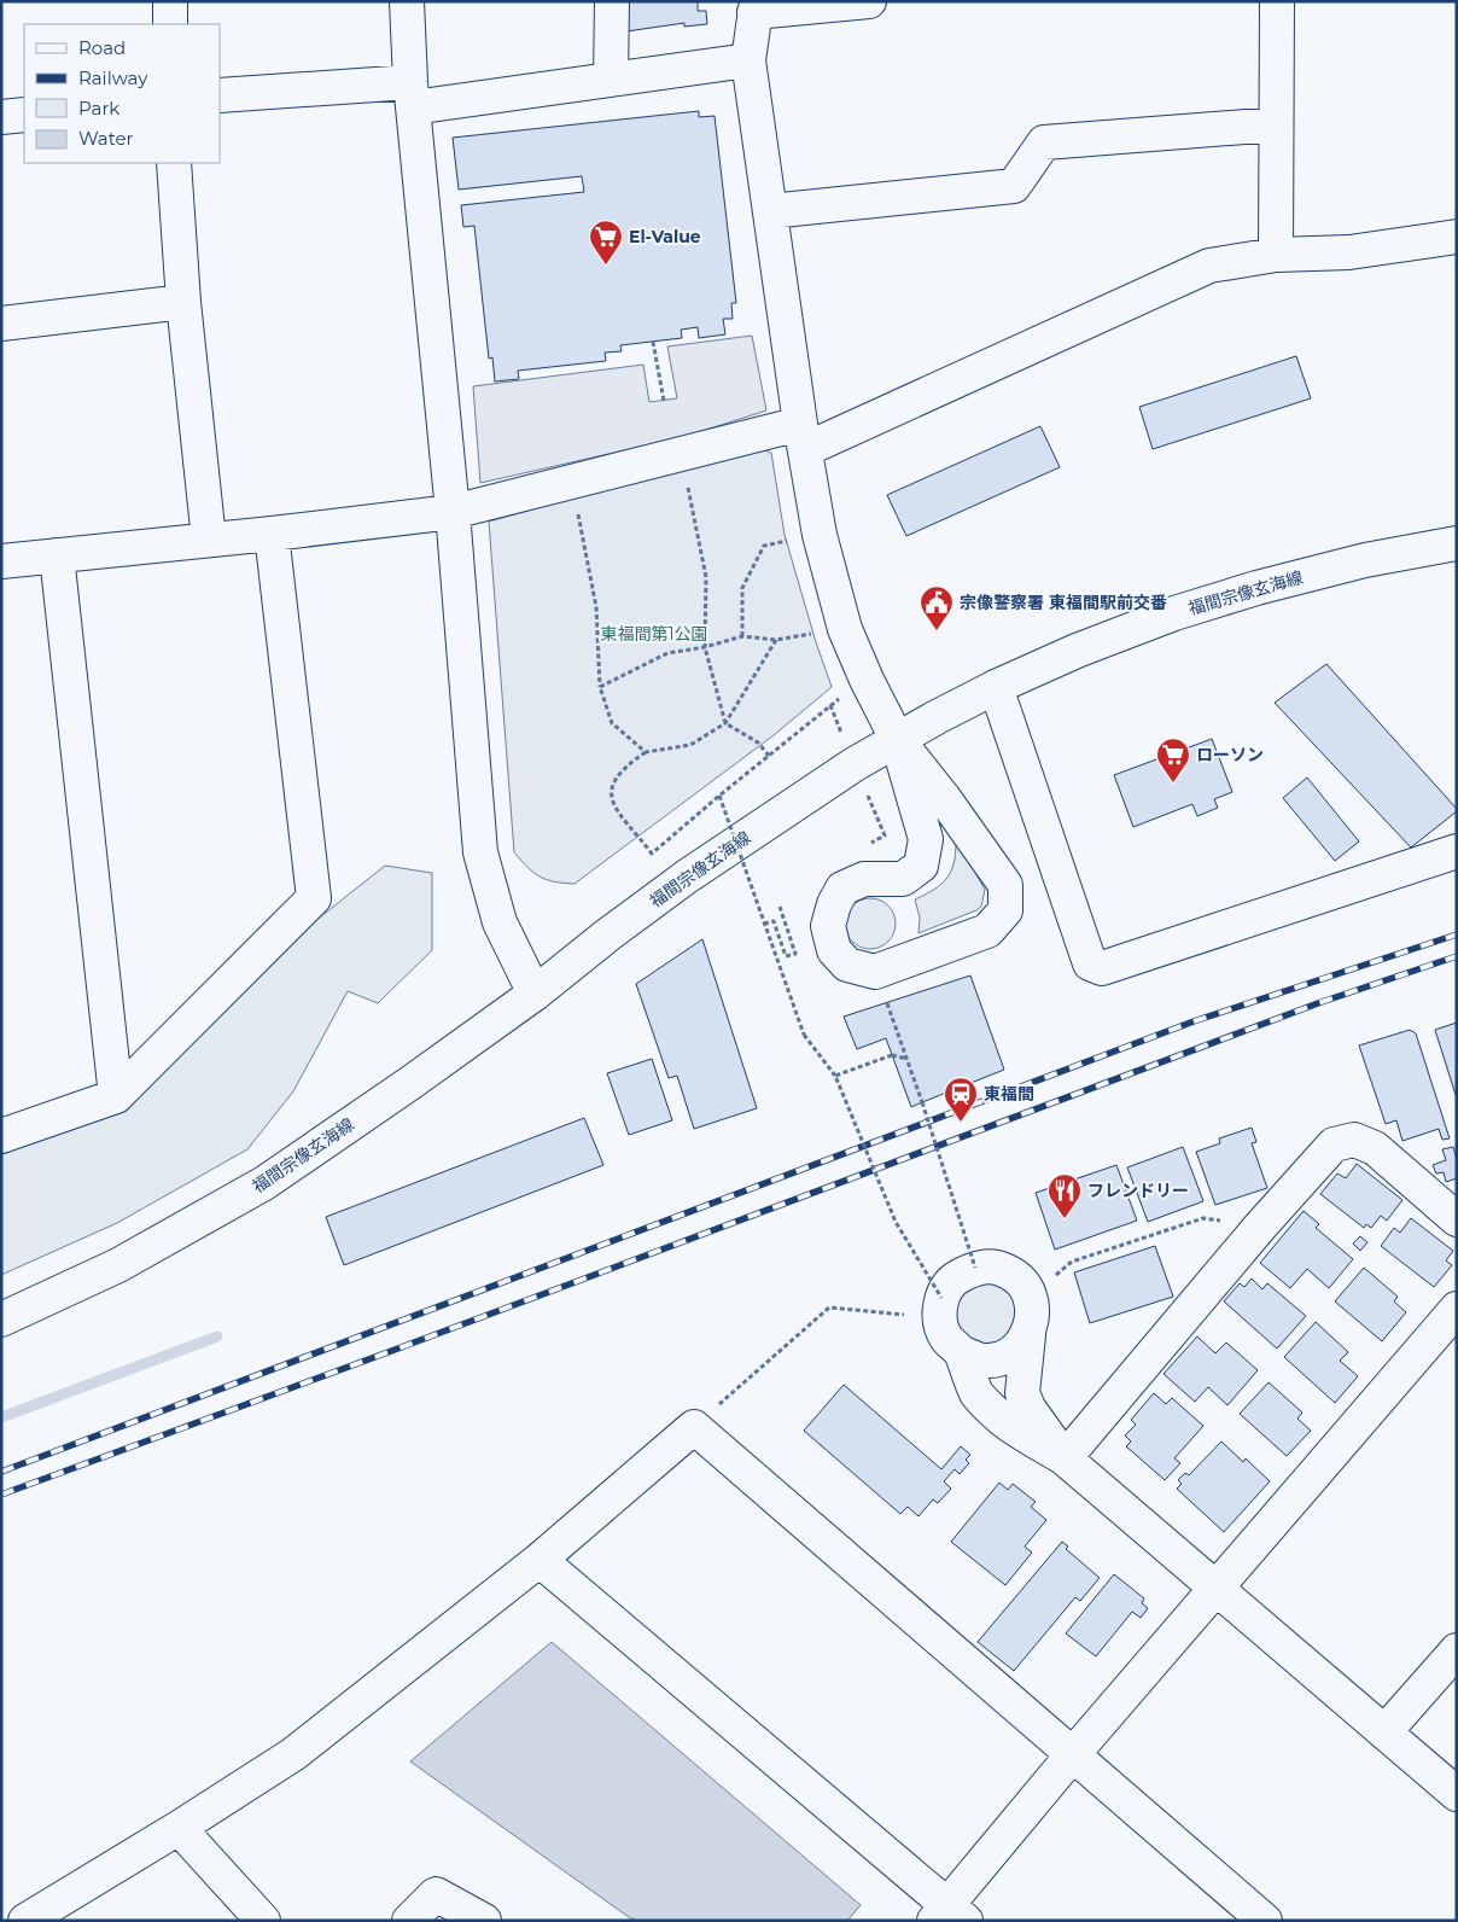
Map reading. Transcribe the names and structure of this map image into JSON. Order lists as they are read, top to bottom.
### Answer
{
  "streets": {
    "street": ["福間宗像玄海線"]
  },
  "parks": ["東福間第1公園"],
  "places": {
    "supermarket": ["El-Value", "ローソン"],
    "public building": ["宗像警察署 東福間駅前交番"],
    "station": ["東福間"],
    "restaurant": ["フレンドリー"]
  },
  "legend": [
    "Road",
    "Railway",
    "Park",
    "Water"
  ]
}
